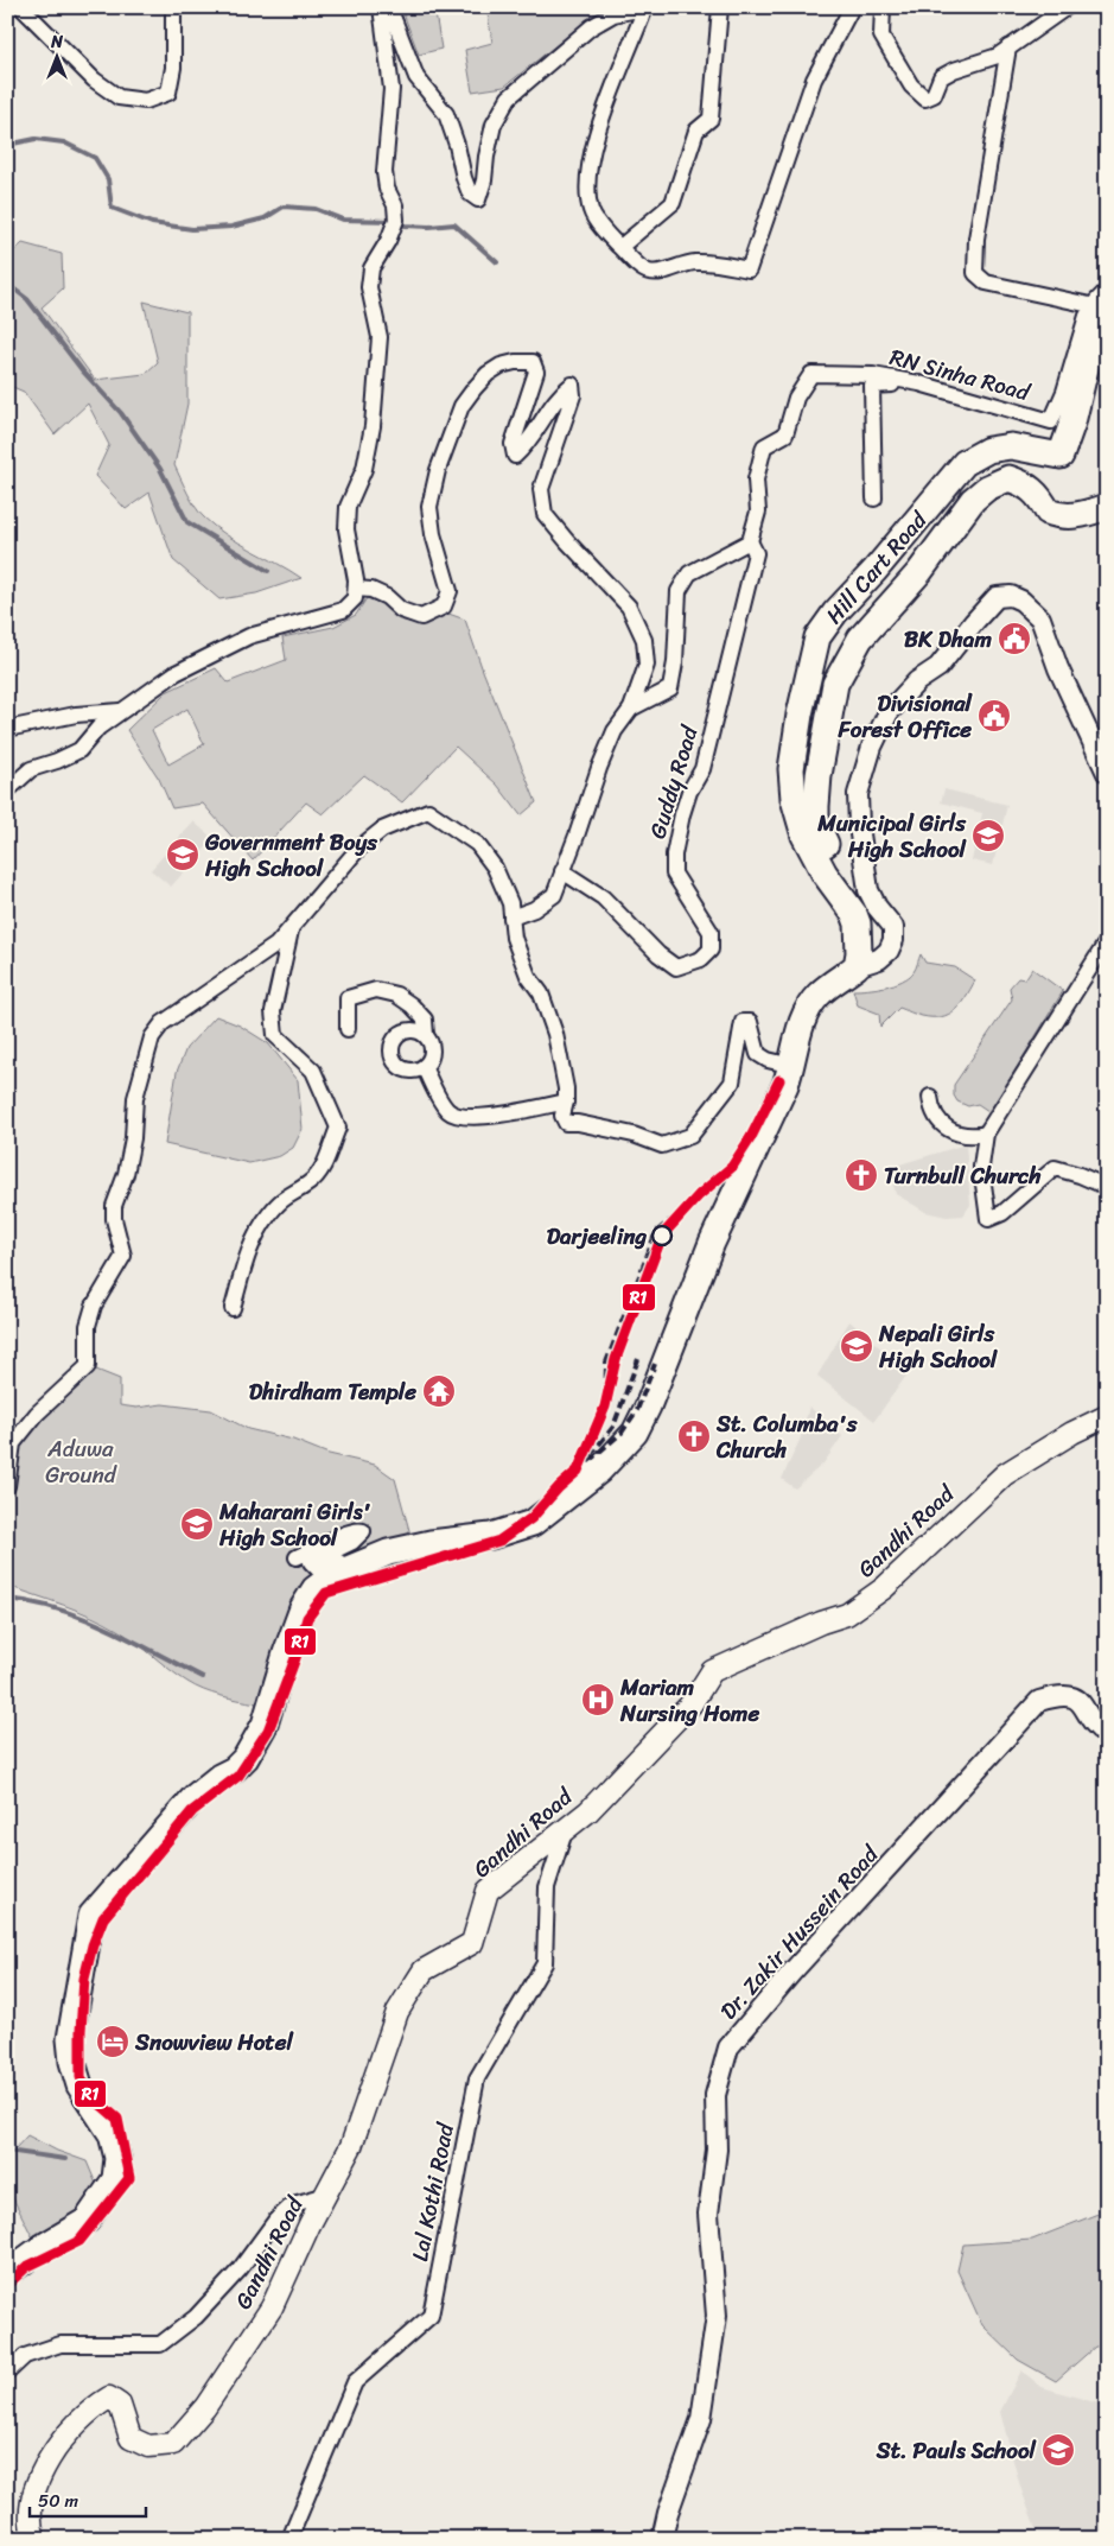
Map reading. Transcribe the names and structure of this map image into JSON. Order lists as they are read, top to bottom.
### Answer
{
  "streets": {
    "highway": ["Hill Cart Road"],
    "main road": ["Gandhi Road"],
    "street": [
      "RN Sinha Road",
      "Guddy Road",
      "Dr. Zakir Hussein Road",
      "Lal Kothi Road"
    ]
  },
  "crossings": [
    ["RN Sinha Road", "Hill Cart Road"],
    ["RN Sinha Road", "Guddy Road"],
    ["Gandhi Road", "Lal Kothi Road"]
  ],
  "parks": ["Aduwa Ground"],
  "places": {
    "public building": ["BK Dham", "Divisional Forest Office"],
    "school or university": [
      "Municipal Girls High School",
      "Government Boys High School",
      "Nepali Girls High School",
      "Maharani Girls' High School",
      "St. Pauls School"
    ],
    "church": ["Turnbull Church", "St. Columba's Church"],
    "other": ["Darjeeling"],
    "temple": ["Dhirdham Temple"],
    "hospital": ["Mariam Nursing Home"],
    "hotel": ["Snowview Hotel"]
  },
  "lines": ["transit line R1"],
  "scale_bar": "50 m",
  "north": "top"
}
